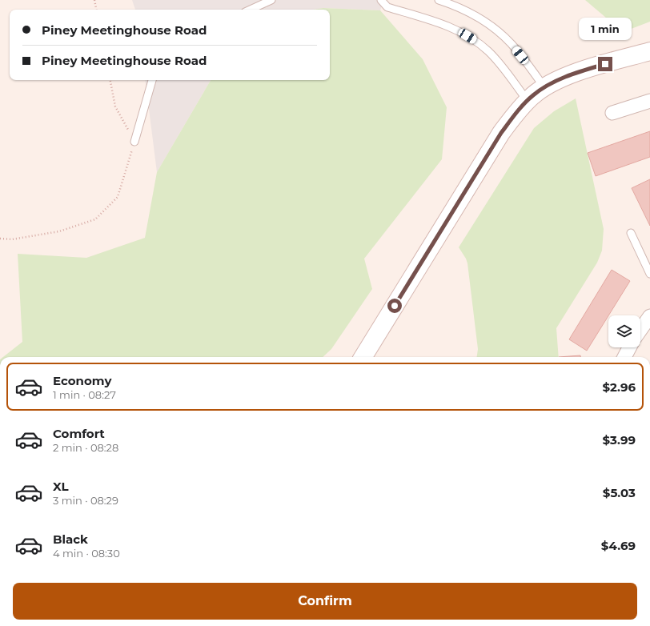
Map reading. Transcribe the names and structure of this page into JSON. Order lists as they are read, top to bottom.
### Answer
{
  "page": {
    "banner": ["Piney Meetinghouse Road", "Piney Meetinghouse Road"],
    "bubble": "1 min",
    "list": [
      {
        "name": "Economy",
        "note": "1 min · 08:27",
        "value": "$2.96"
      },
      {
        "name": "Comfort",
        "note": "2 min · 08:28",
        "value": "$3.99"
      },
      {
        "name": "XL",
        "note": "3 min · 08:29",
        "value": "$5.03"
      },
      {
        "name": "Black",
        "note": "4 min · 08:30",
        "value": "$4.69"
      }
    ],
    "buttons": "Confirm"
  }
}
